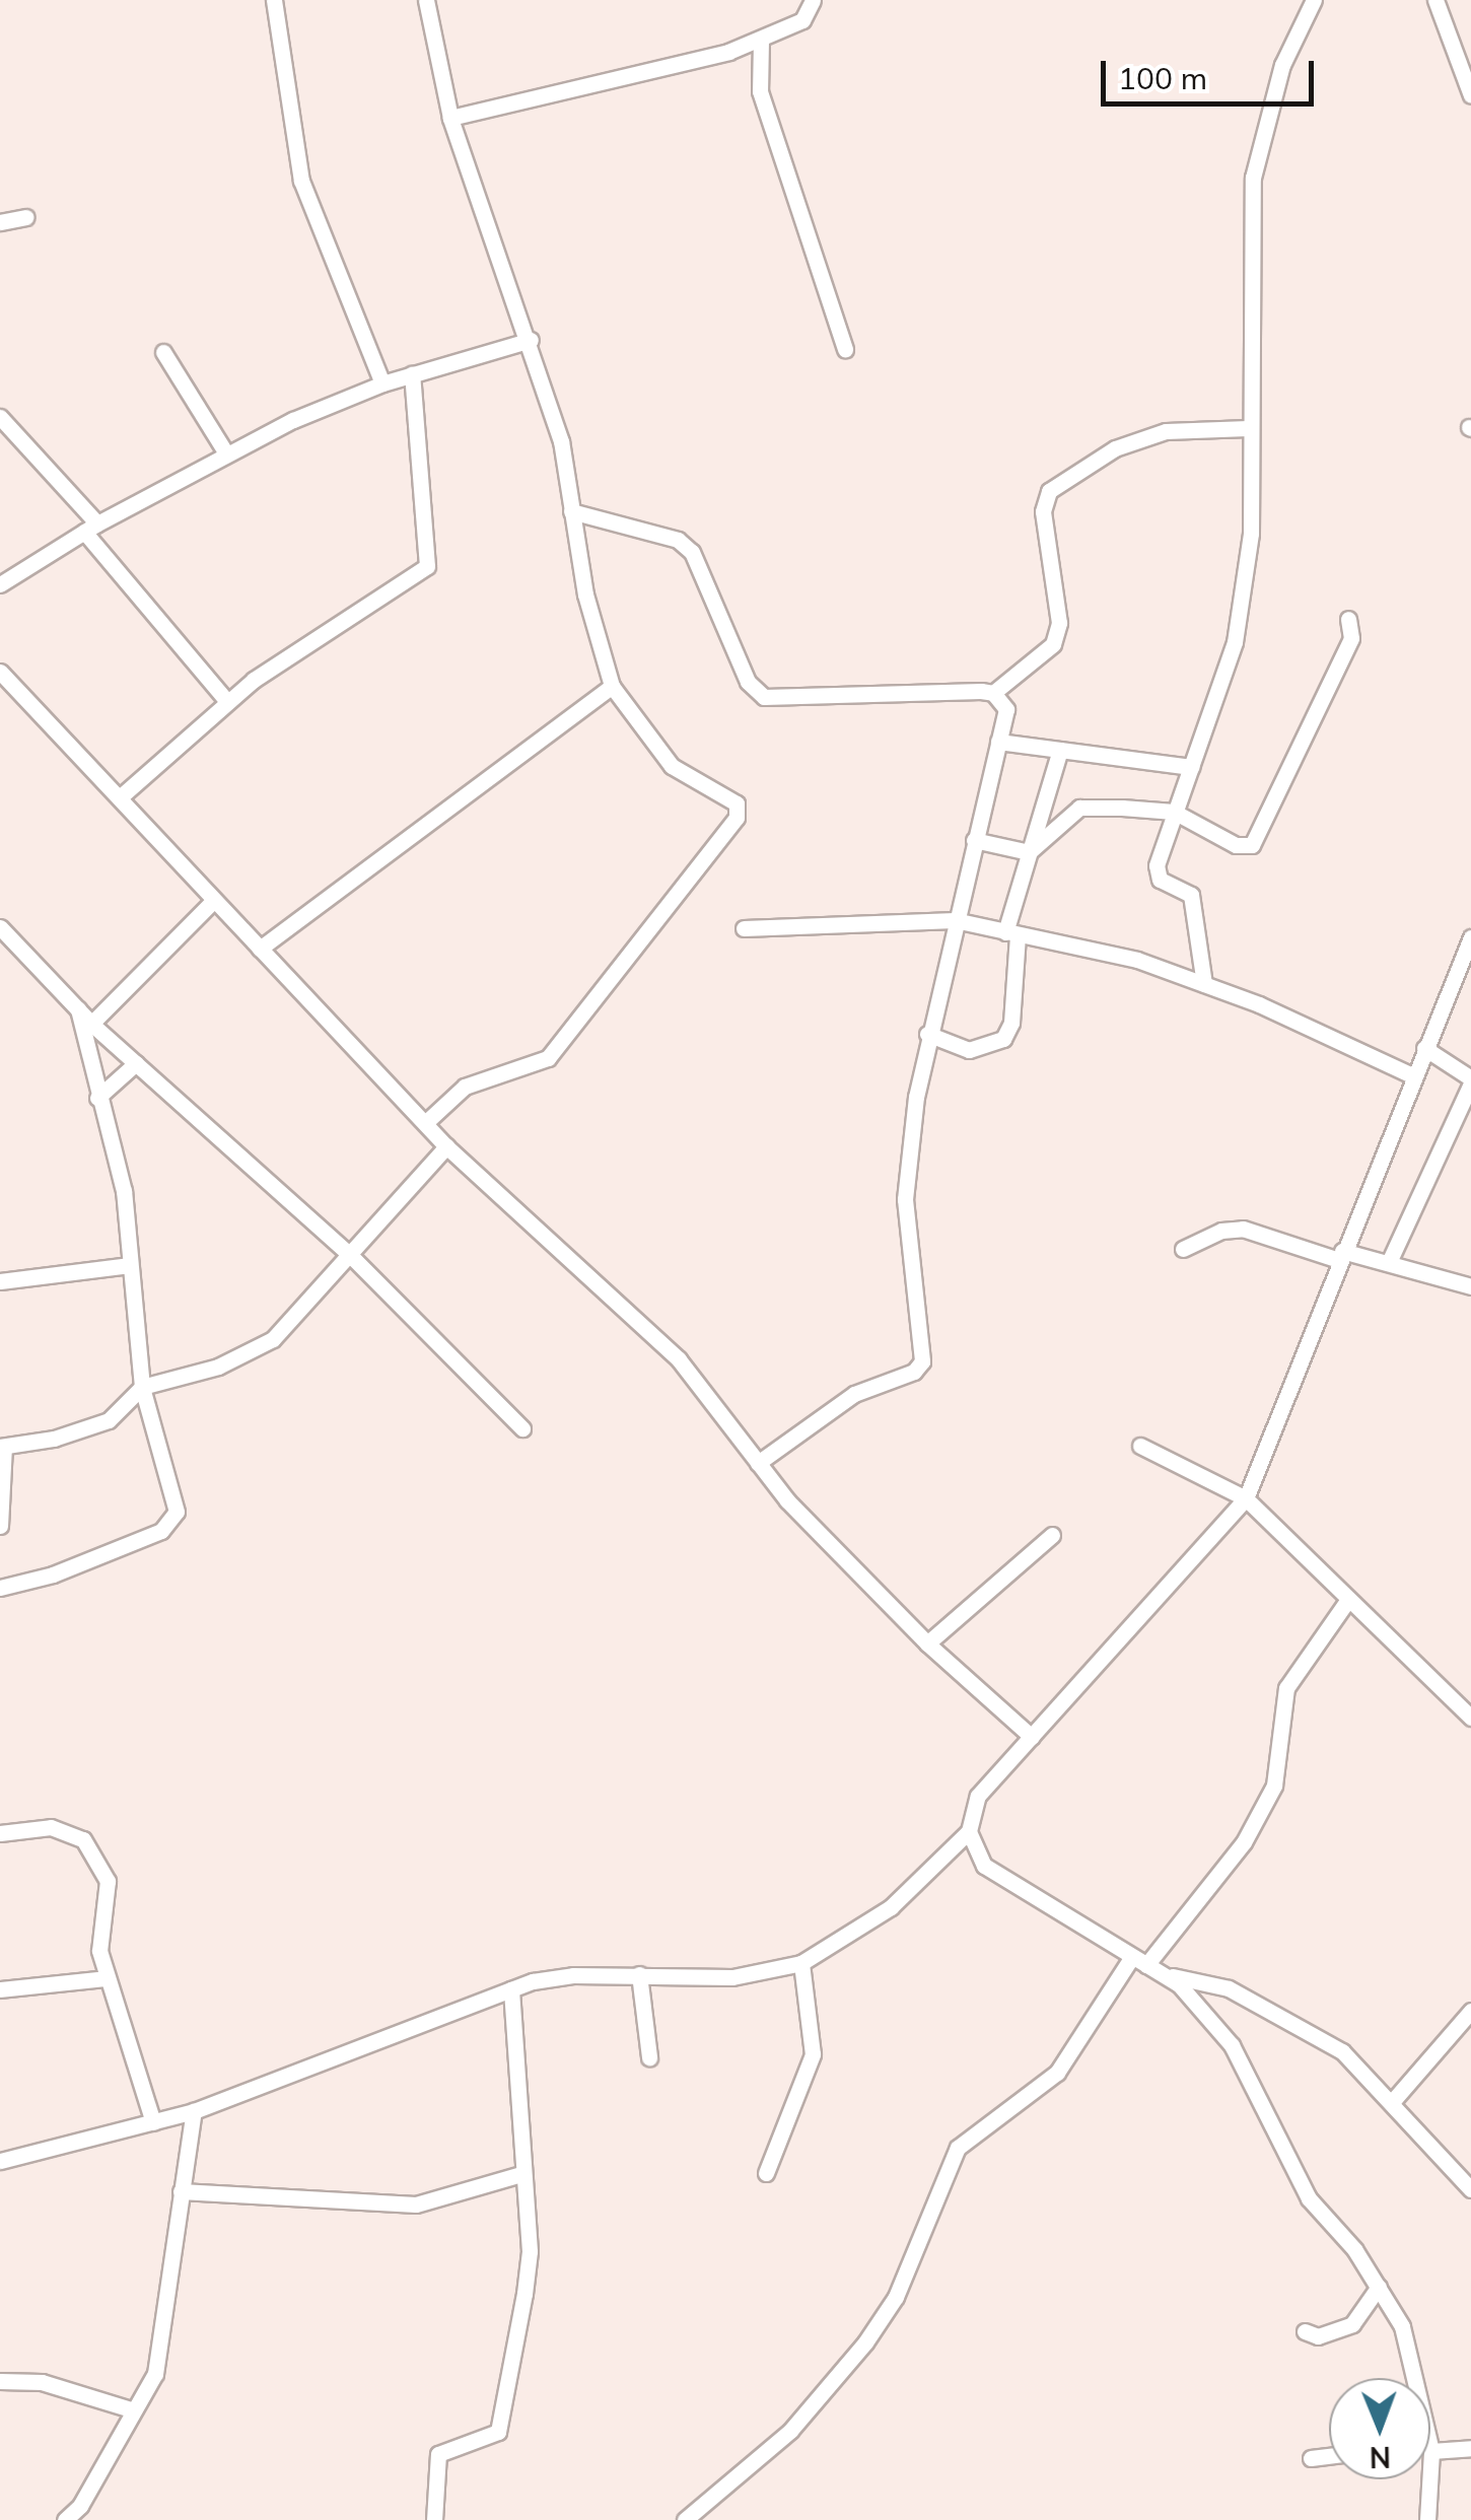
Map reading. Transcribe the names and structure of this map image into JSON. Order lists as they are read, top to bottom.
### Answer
{
  "scale_bar": "100 m",
  "north": "bottom"
}
